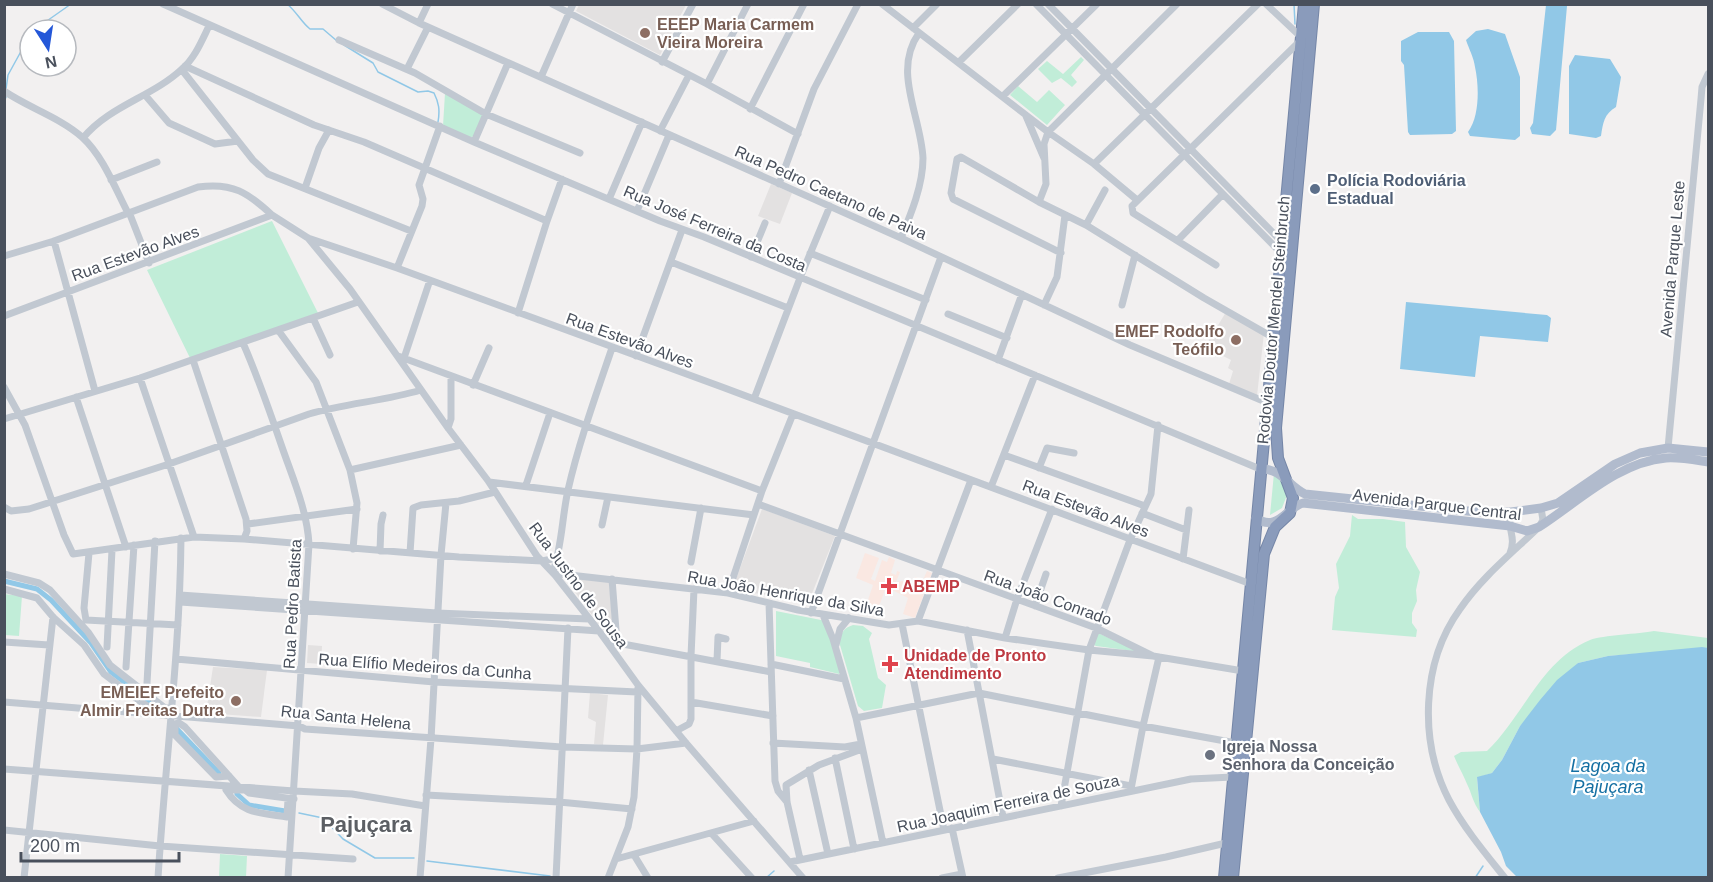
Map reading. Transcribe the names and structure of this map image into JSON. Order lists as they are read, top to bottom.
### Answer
{
  "streets": {
    "highway": ["Rodovia Doutor Mendel Steinbruch"],
    "main road": ["Avenida Parque Central"],
    "street": [
      "Rua Pedro Caetano de Paiva",
      "Rua José Ferreira da Costa",
      "Rua Estevão Alves",
      "Avenida Parque Leste",
      "Rua Justno de Sousa",
      "Rua João Henrique da Silva",
      "Rua João Conrado",
      "Rua Pedro Batista",
      "Rua Elífio Medeiros da Cunha",
      "Rua Santa Helena",
      "Rua Joaquim Ferreira de Souza"
    ]
  },
  "crossings": [
    ["Rua Pedro Caetano de Paiva", "Rodovia Doutor Mendel Steinbruch"],
    ["Rua José Ferreira da Costa", "Rodovia Doutor Mendel Steinbruch"],
    ["Rua José Ferreira da Costa", "Avenida Parque Central"],
    ["Rua Estevão Alves", "Rodovia Doutor Mendel Steinbruch"],
    ["Rua Estevão Alves", "Rua Justno de Sousa"],
    ["Avenida Parque Leste", "Avenida Parque Central"],
    ["Rodovia Doutor Mendel Steinbruch", "Avenida Parque Central"],
    ["Rodovia Doutor Mendel Steinbruch", "Rua João Henrique da Silva"],
    ["Rodovia Doutor Mendel Steinbruch", "Rua Joaquim Ferreira de Souza"],
    ["Rua Justno de Sousa", "Rua João Henrique da Silva"],
    ["Rua Justno de Sousa", "Rua Elífio Medeiros da Cunha"],
    ["Rua Justno de Sousa", "Rua Santa Helena"],
    ["Rua Justno de Sousa", "Rua Joaquim Ferreira de Souza"],
    ["Rua João Henrique da Silva", "Rua João Conrado"],
    ["Rua Pedro Batista", "Rua Elífio Medeiros da Cunha"],
    ["Rua Pedro Batista", "Rua Santa Helena"]
  ],
  "districts": ["Pajuçara"],
  "water": ["Lagoa da Pajuçara"],
  "places": {
    "other": [
      "EEEP Maria Carmem Vieira Moreira",
      "Polícia Rodoviária Estadual",
      "EMEF Rodolfo Teófilo",
      "EMEIEF Prefeito Almir Freitas Dutra",
      "Igreja Nossa Senhora da Conceição"
    ],
    "health": ["ABEMP", "Unidade de Pronto Atendimento"]
  },
  "scale_bar": "200 m",
  "north": "bottom"
}
